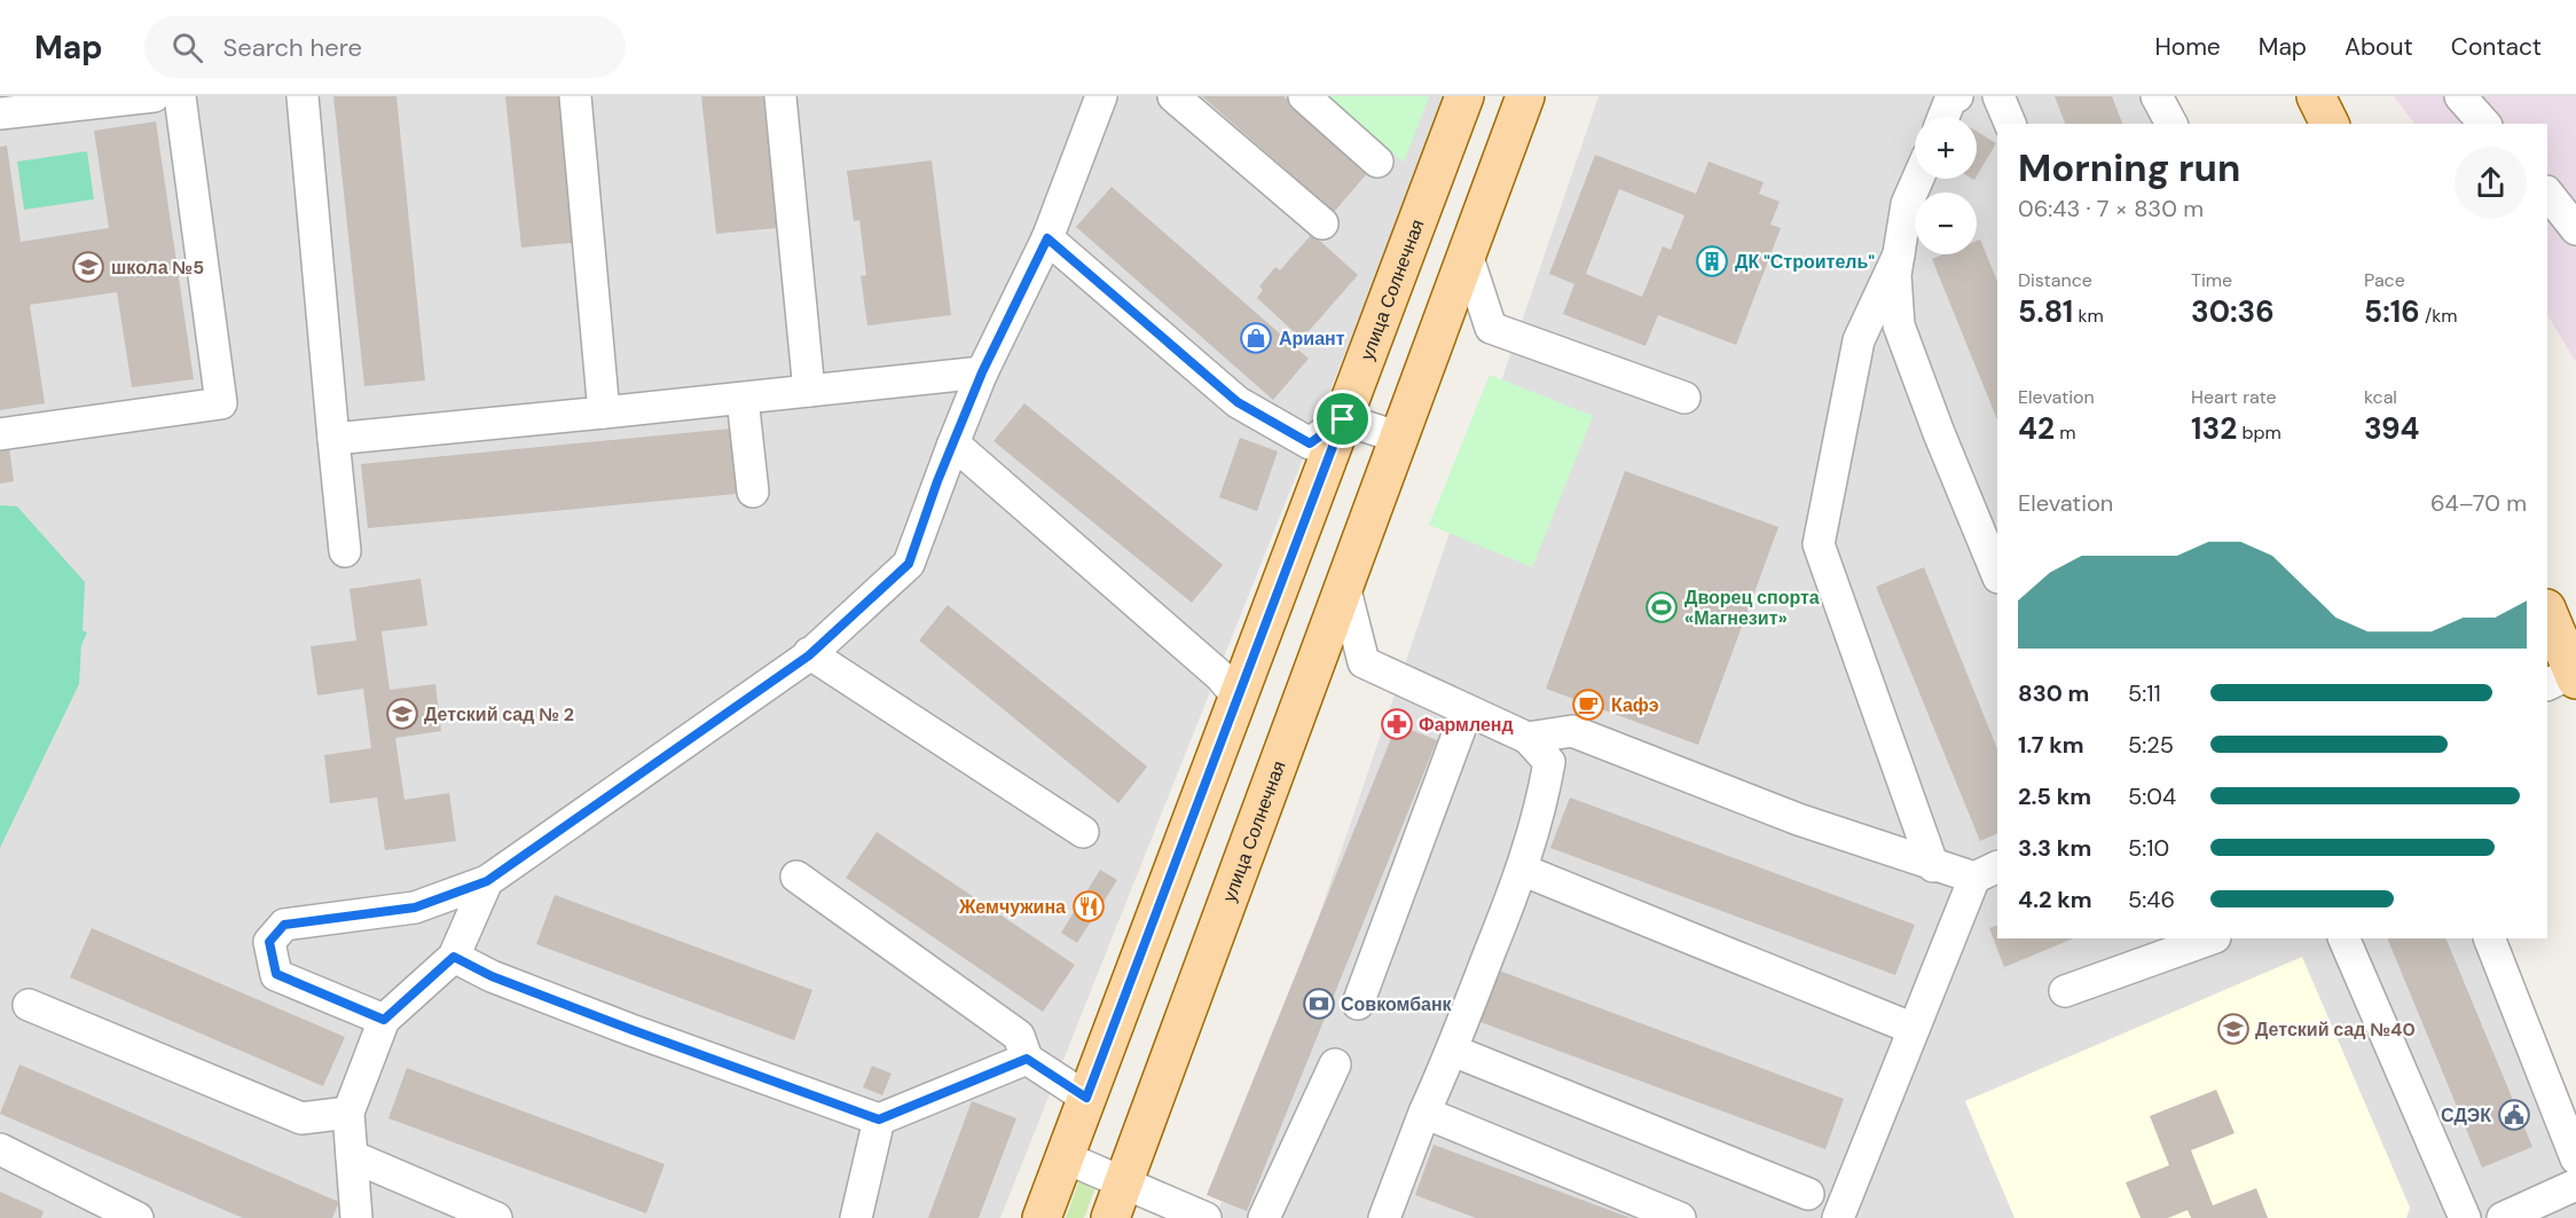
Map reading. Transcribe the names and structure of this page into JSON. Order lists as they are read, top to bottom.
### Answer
{
  "streets": {
    "main road": ["улица Солнечная"]
  },
  "places": {
    "building": ["ДК \"Строитель\""],
    "school or university": ["школа №5", "Детский сад № 2", "Детский сад №40"],
    "shop": ["Ариант"],
    "sports": ["Дворец спорта «Магнезит»"],
    "cafe": ["Кафэ"],
    "pharmacy": ["Фармленд"],
    "restaurant": ["Жемчужина"],
    "bank": ["Совкомбанк"],
    "public building": ["СДЭК"]
  },
  "page": {
    "header": "Map",
    "search": "Search here",
    "nav": [
      "Home",
      "Map",
      "About",
      "Contact"
    ],
    "map_buttons": ["+", "−"],
    "heading": ["Morning run", "06:43 · 7 × 830 m"],
    "stats": [
      ["Distance", "5.81 km"],
      ["Time", "30:36"],
      ["Pace", "5:16 /km"],
      ["Elevation", "42 m"],
      ["Heart rate", "132 bpm"],
      ["kcal", "394"]
    ],
    "chart": ["Elevation", "64–70 m"],
    "list": [
      {
        "name": "830 m",
        "note": "5:11"
      },
      {
        "name": "1.7 km",
        "note": "5:25"
      },
      {
        "name": "2.5 km",
        "note": "5:04"
      },
      {
        "name": "3.3 km",
        "note": "5:10"
      },
      {
        "name": "4.2 km",
        "note": "5:46"
      }
    ]
  }
}
